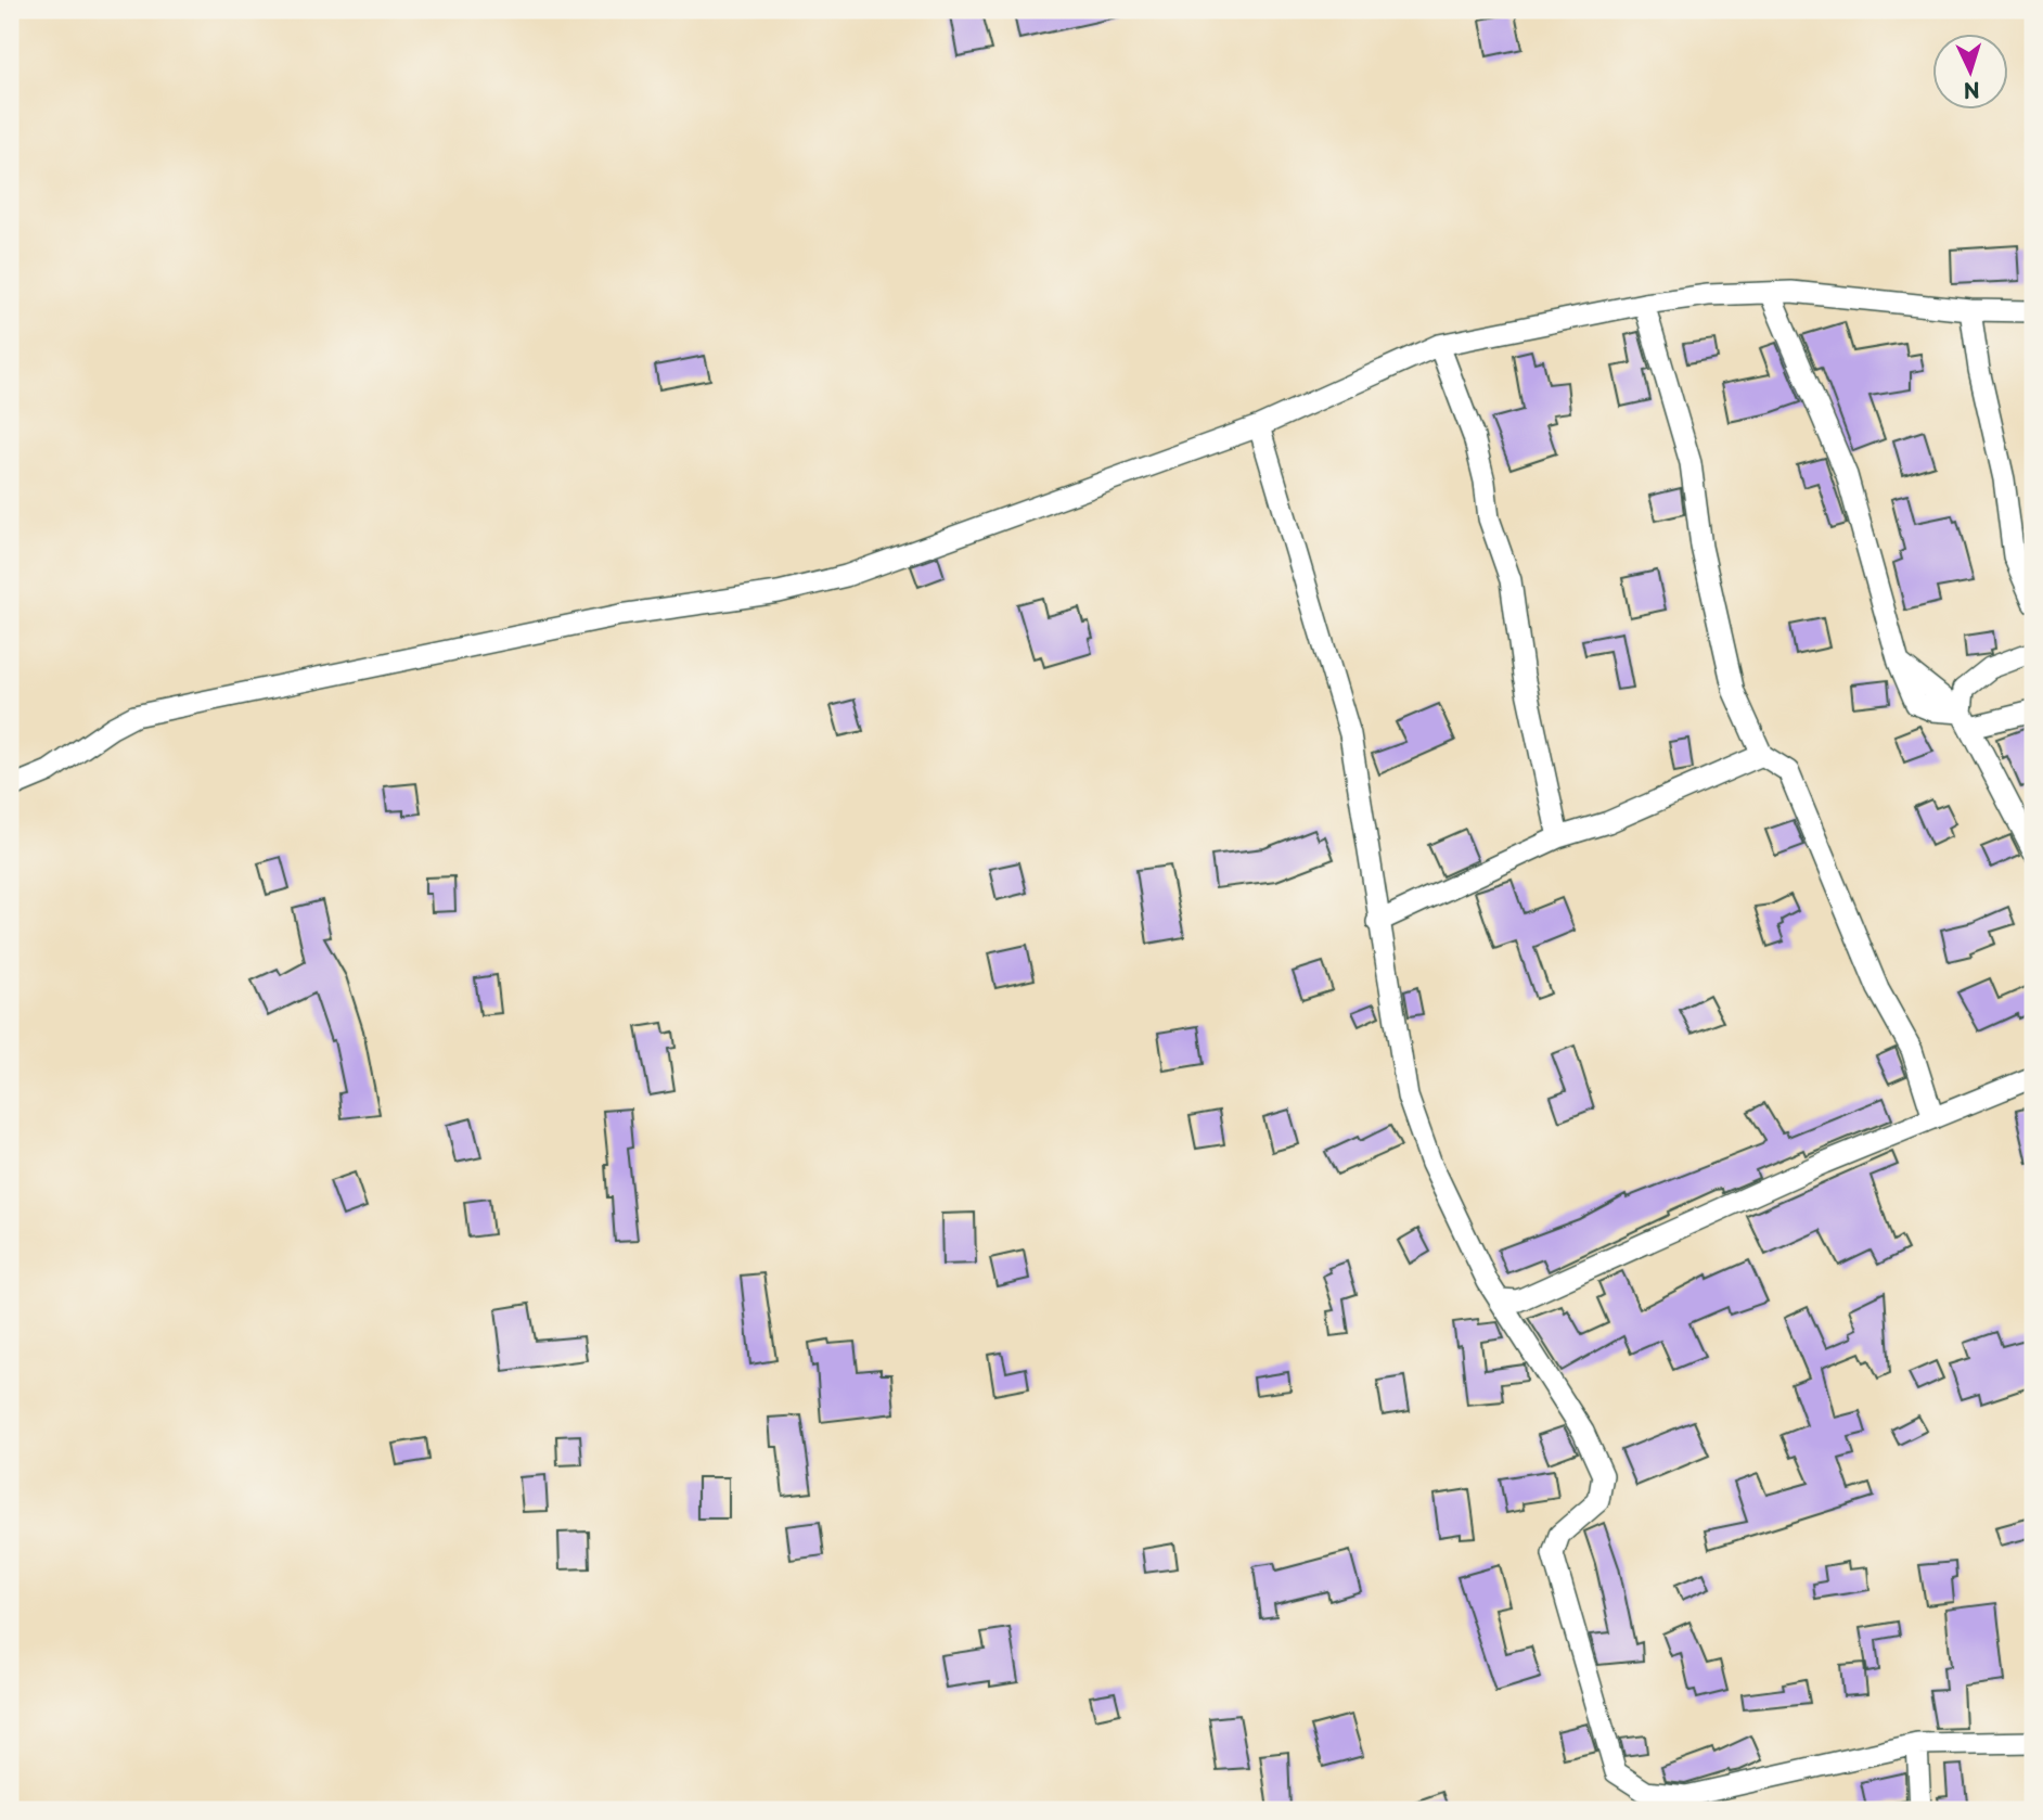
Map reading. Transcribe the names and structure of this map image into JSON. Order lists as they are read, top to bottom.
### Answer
{
  "north": "bottom"
}
